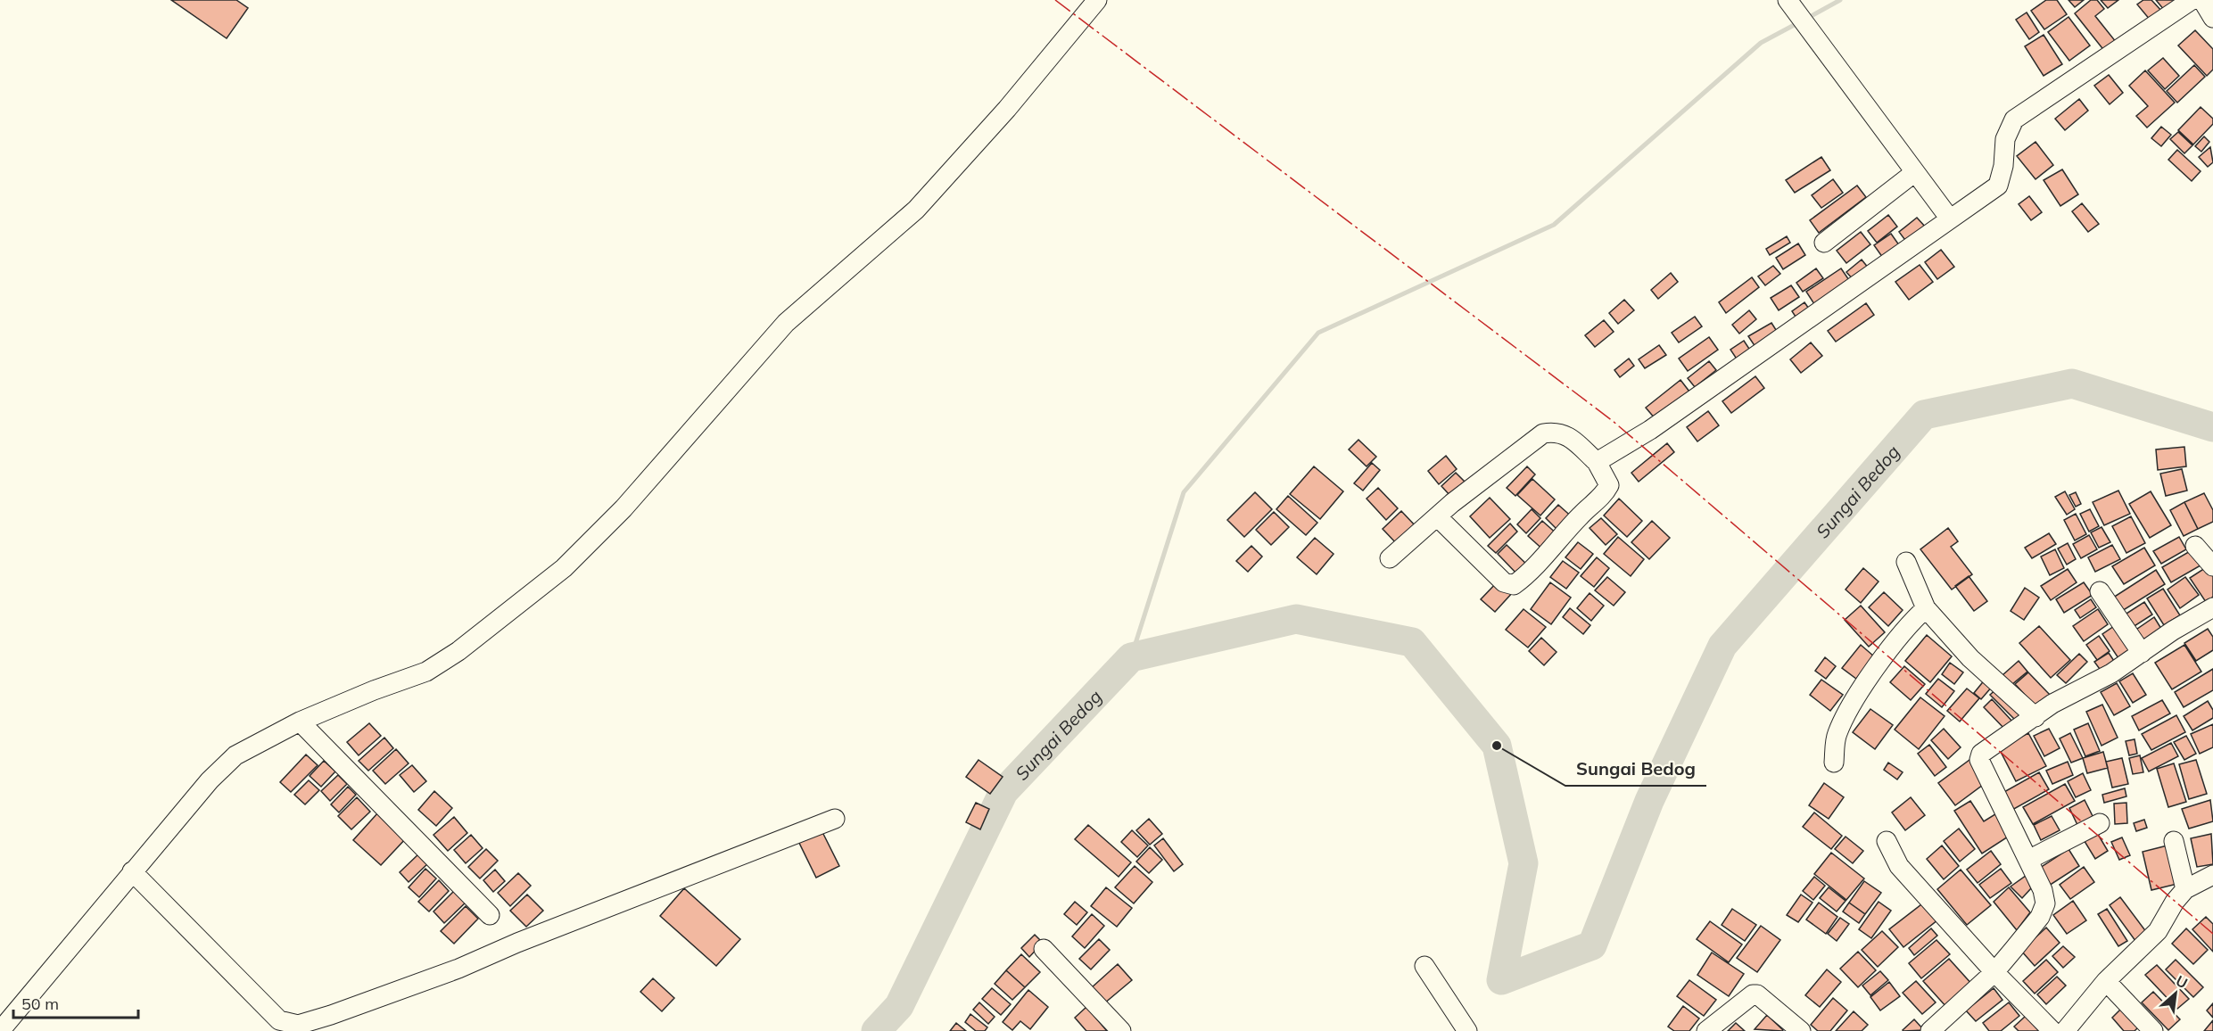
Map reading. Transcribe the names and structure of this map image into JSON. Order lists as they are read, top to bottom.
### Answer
{
  "water": ["Sungai Bedog"],
  "places": ["Sungai Bedog"],
  "scale_bar": "50 m",
  "north": "top right"
}
